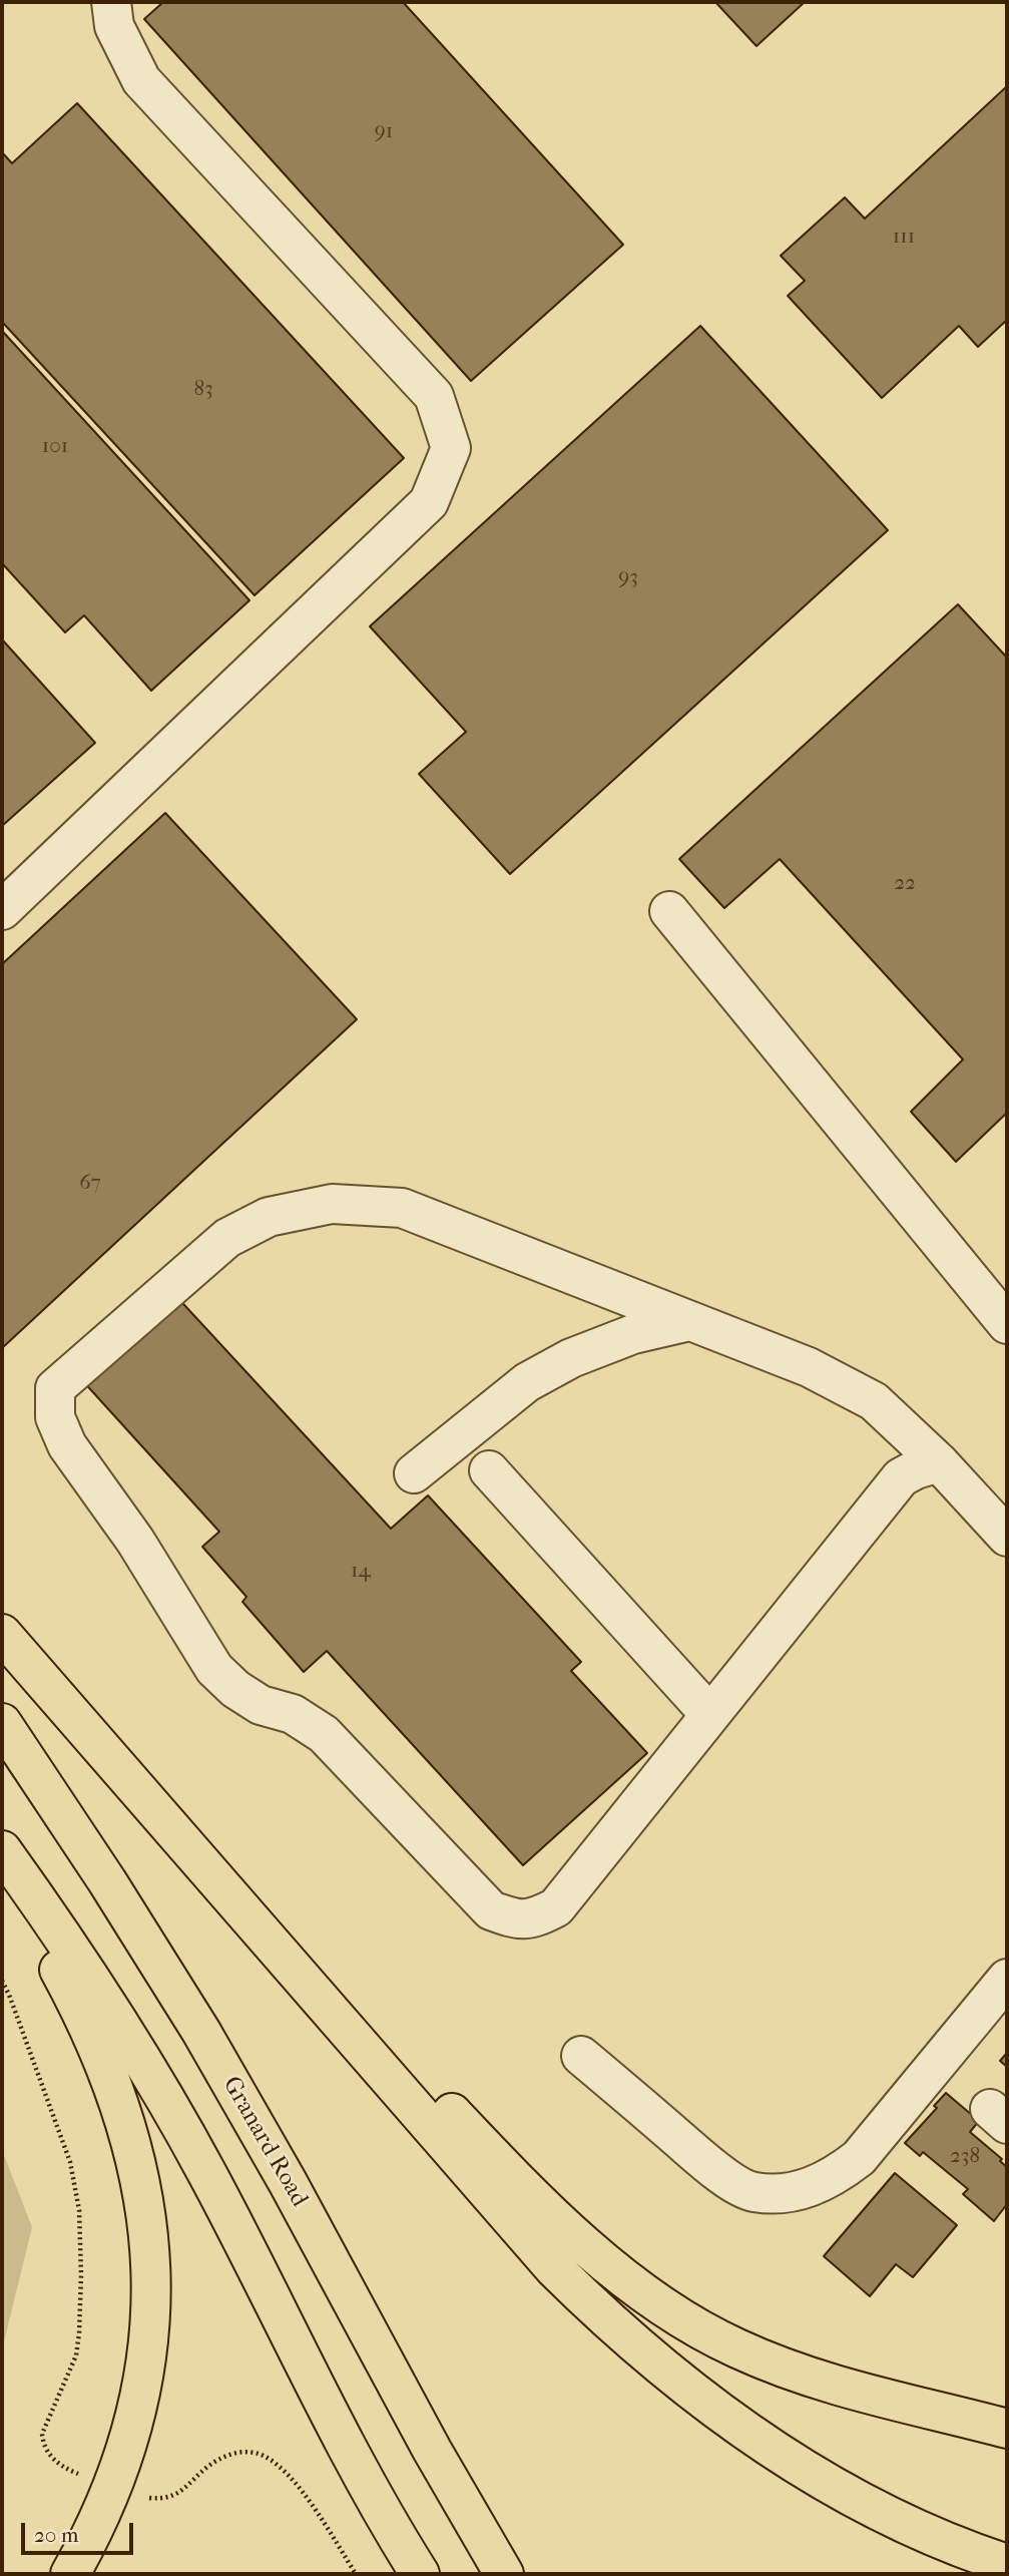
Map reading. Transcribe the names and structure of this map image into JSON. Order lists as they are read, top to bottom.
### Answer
{
  "streets": {
    "highway": ["Granard Road"]
  },
  "house_numbers": [
    "91",
    "111",
    "83",
    "101",
    "93",
    "22",
    "67",
    "14",
    "238"
  ],
  "scale_bar": "20 m"
}
